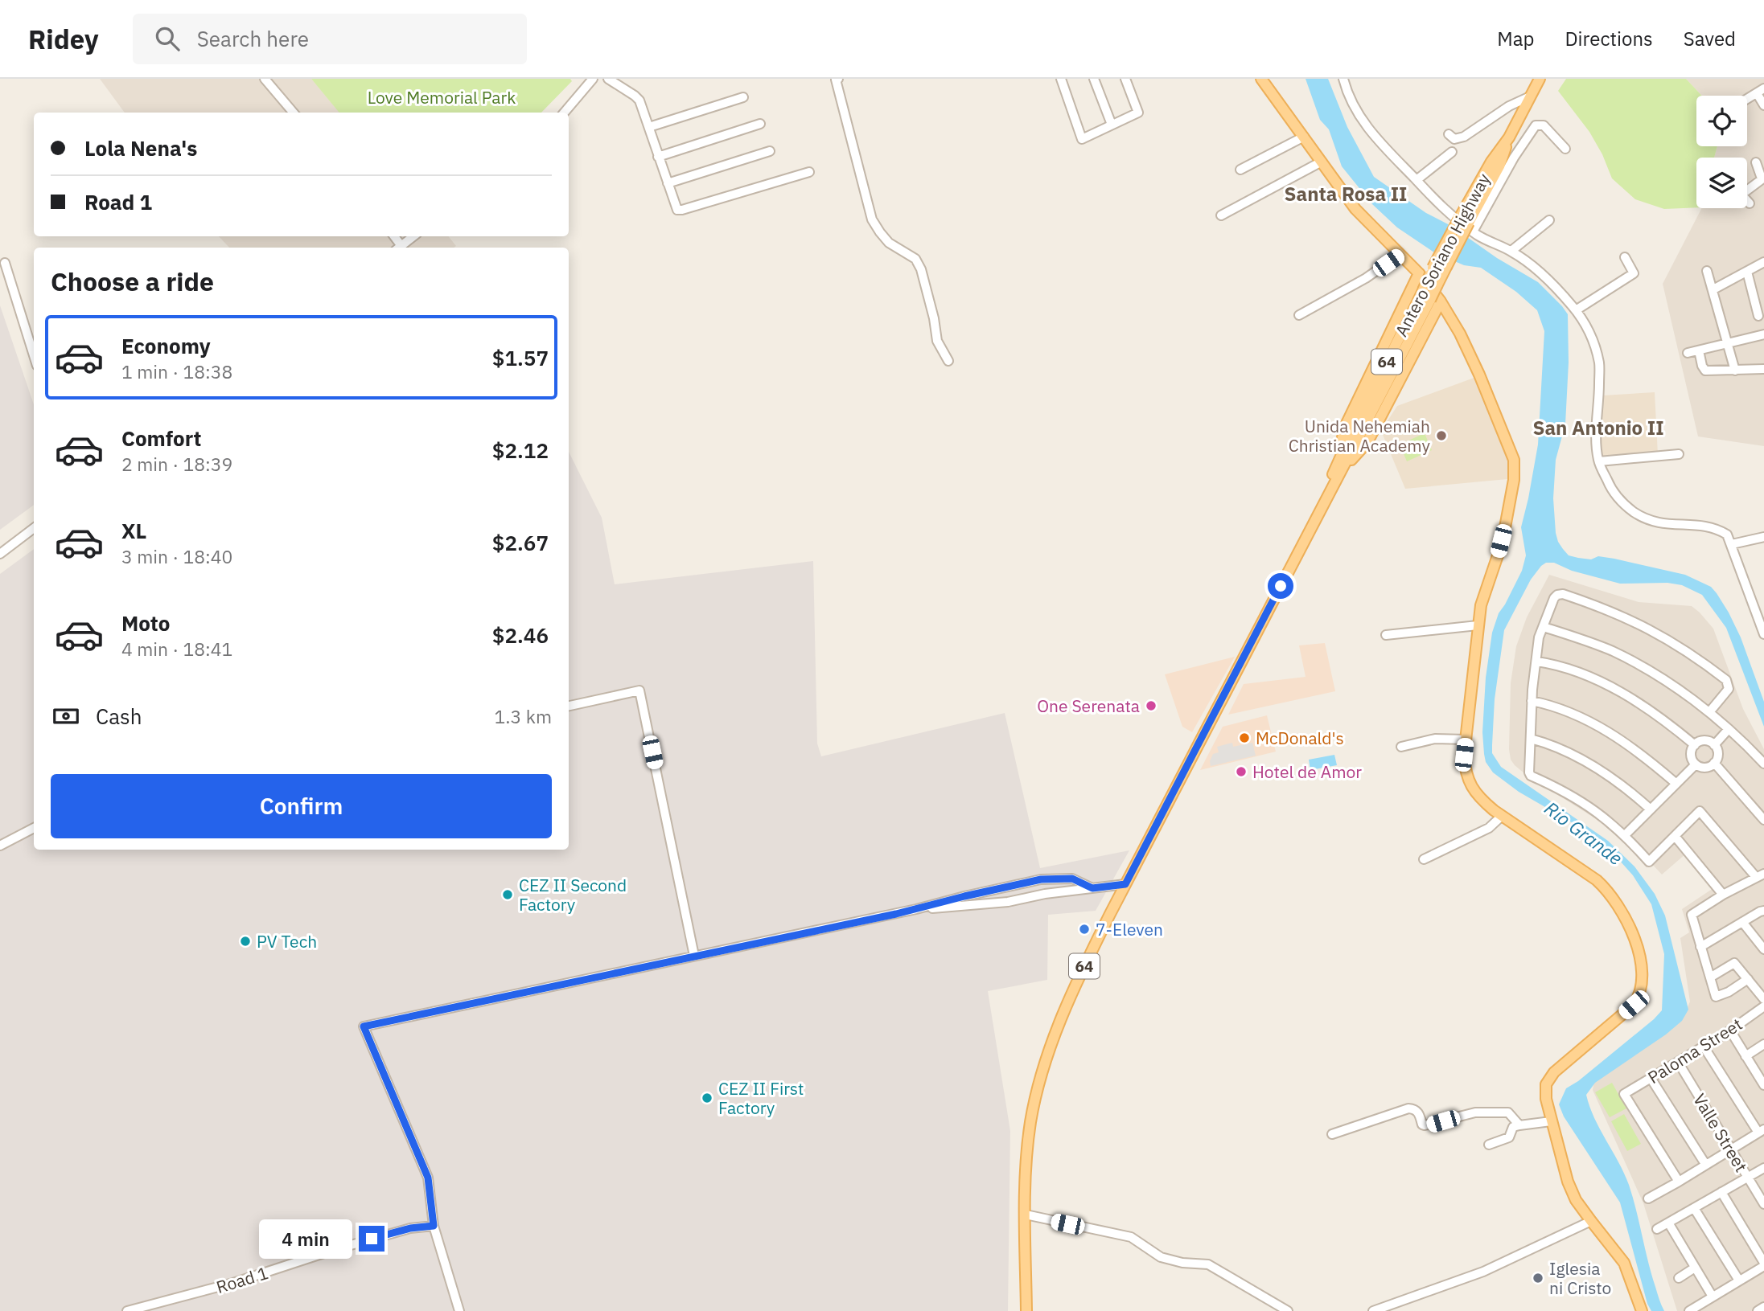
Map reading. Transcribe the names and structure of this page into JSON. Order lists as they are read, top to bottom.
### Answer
{
  "streets": {
    "main road": ["Antero Soriano Highway", "64"],
    "street": ["Paloma Street", "Valle Street", "Road 1"]
  },
  "crossings": [
    ["Paloma Street", "Valle Street"]
  ],
  "districts": ["Santa Rosa II", "San Antonio II"],
  "water": ["Rio Grande"],
  "parks": ["Love Memorial Park"],
  "places": [
    "Unida Nehemiah Christian Academy",
    "One Serenata",
    "McDonald's",
    "Hotel de Amor",
    "CEZ II Second Factory",
    "7-Eleven",
    "PV Tech",
    "CEZ II First Factory",
    "Iglesia ni Cristo"
  ],
  "page": {
    "header": "Ridey",
    "search": "Search here",
    "nav": ["Map", "Directions", "Saved"],
    "banner": ["Lola Nena's", "Road 1"],
    "heading": "Choose a ride",
    "list": [
      {
        "name": "Economy",
        "note": "1 min · 18:38",
        "value": "$1.57"
      },
      {
        "name": "Comfort",
        "note": "2 min · 18:39",
        "value": "$2.12"
      },
      {
        "name": "XL",
        "note": "3 min · 18:40",
        "value": "$2.67"
      },
      {
        "name": "Moto",
        "note": "4 min · 18:41",
        "value": "$2.46"
      }
    ],
    "pay": ["Cash", "1.3 km"],
    "buttons": "Confirm",
    "bubble": "4 min"
  }
}
